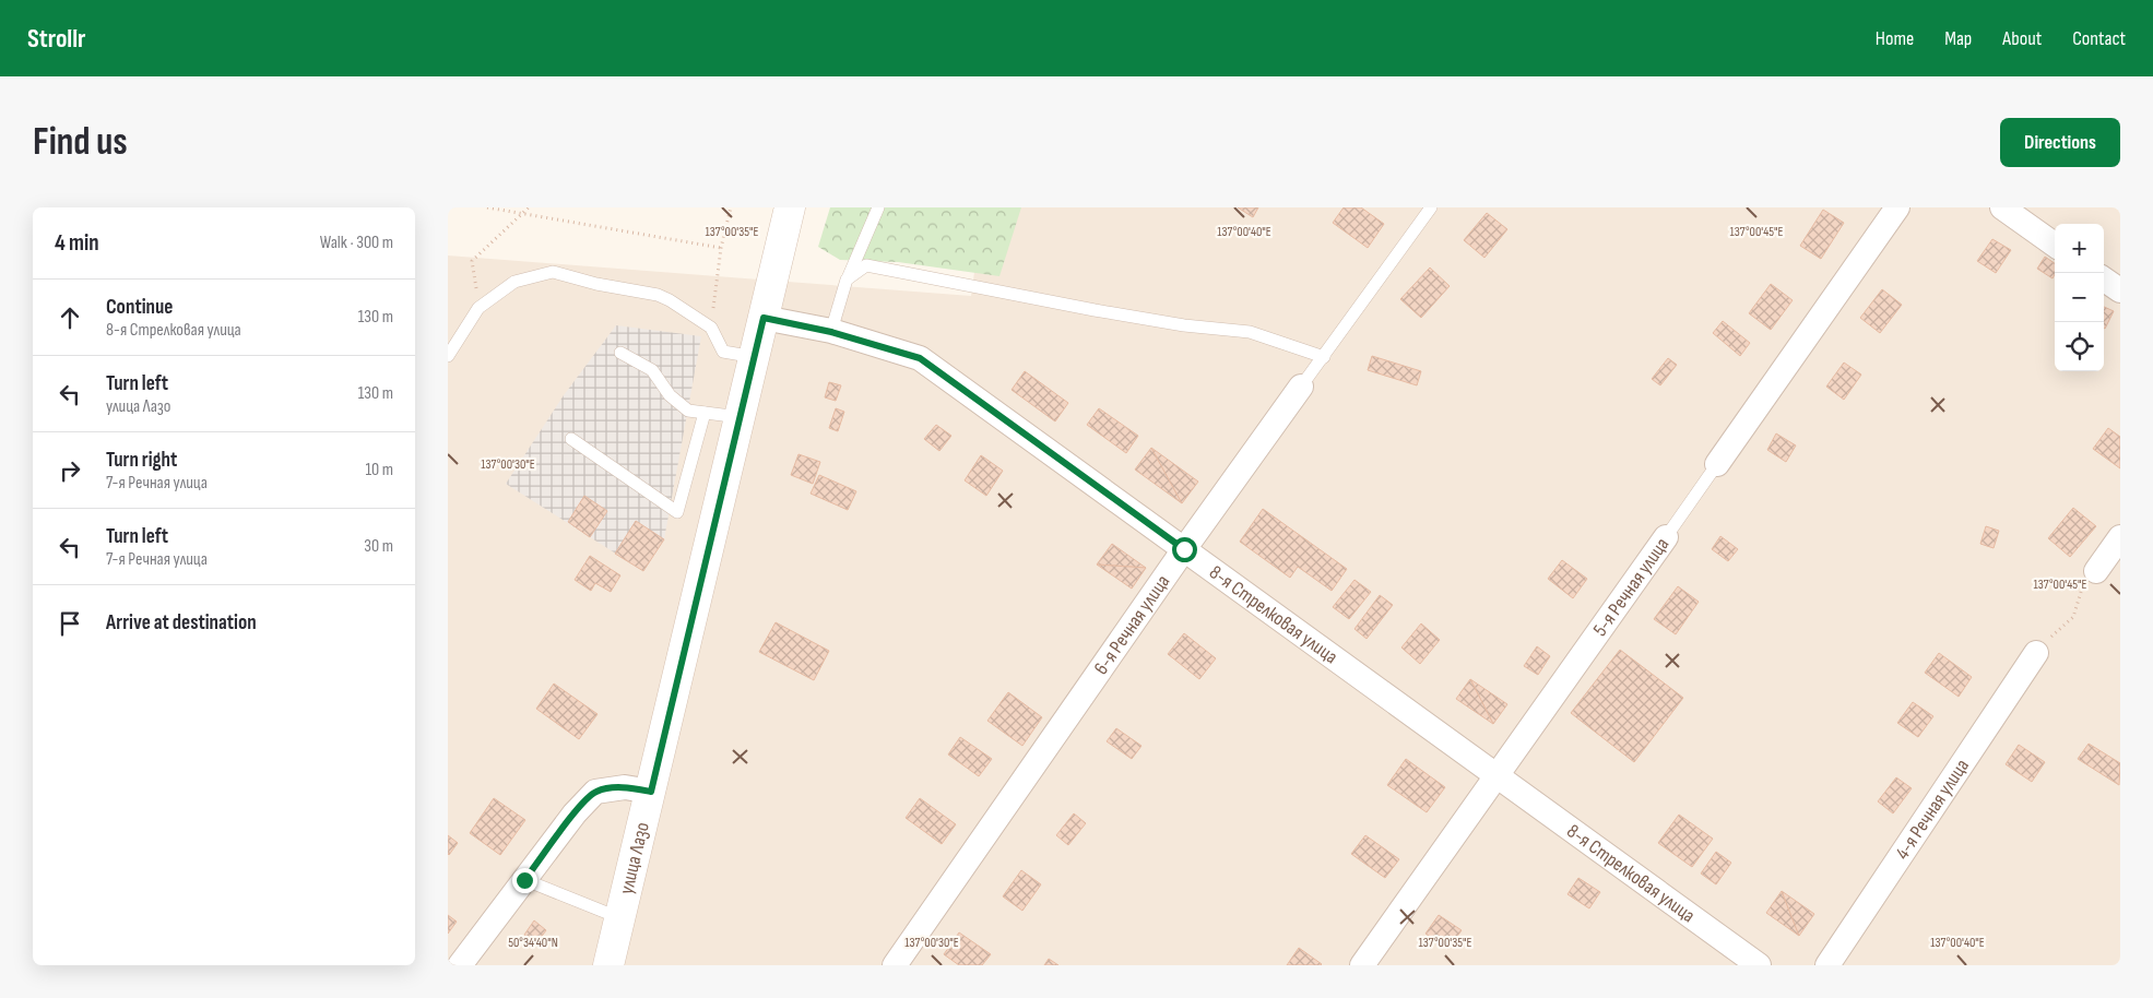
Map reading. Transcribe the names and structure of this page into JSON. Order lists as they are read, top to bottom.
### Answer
{
  "streets": {
    "main road": ["улица Лазо"],
    "street": [
      "5-я Речная улица",
      "8-я Стрелковая улица",
      "6-я Речная улица",
      "4-я Речная улица"
    ]
  },
  "crossings": [
    ["5-я Речная улица", "8-я Стрелковая улица"],
    ["8-я Стрелковая улица", "6-я Речная улица"],
    ["8-я Стрелковая улица", "улица Лазо"]
  ],
  "page": {
    "header": "Strollr",
    "nav": [
      "Home",
      "Map",
      "About",
      "Contact"
    ],
    "buttons": "Directions",
    "title": "Find us",
    "heading": ["4 min", "Walk · 300 m"],
    "map_buttons": ["+", "−"],
    "list": [
      ["Continue", "8-я Стрелковая улица", "130 m"],
      ["Turn left", "улица Лазо", "130 m"],
      ["Turn right", "7-я Речная улица", "10 m"],
      ["Turn left", "7-я Речная улица", "30 m"],
      "Arrive at destination"
    ]
  },
  "coordinates": [
    "137°00'45\"E",
    "137°00'35\"E",
    "137°00'40\"E",
    "137°00'30\"E",
    "50°34'40\"N"
  ]
}
